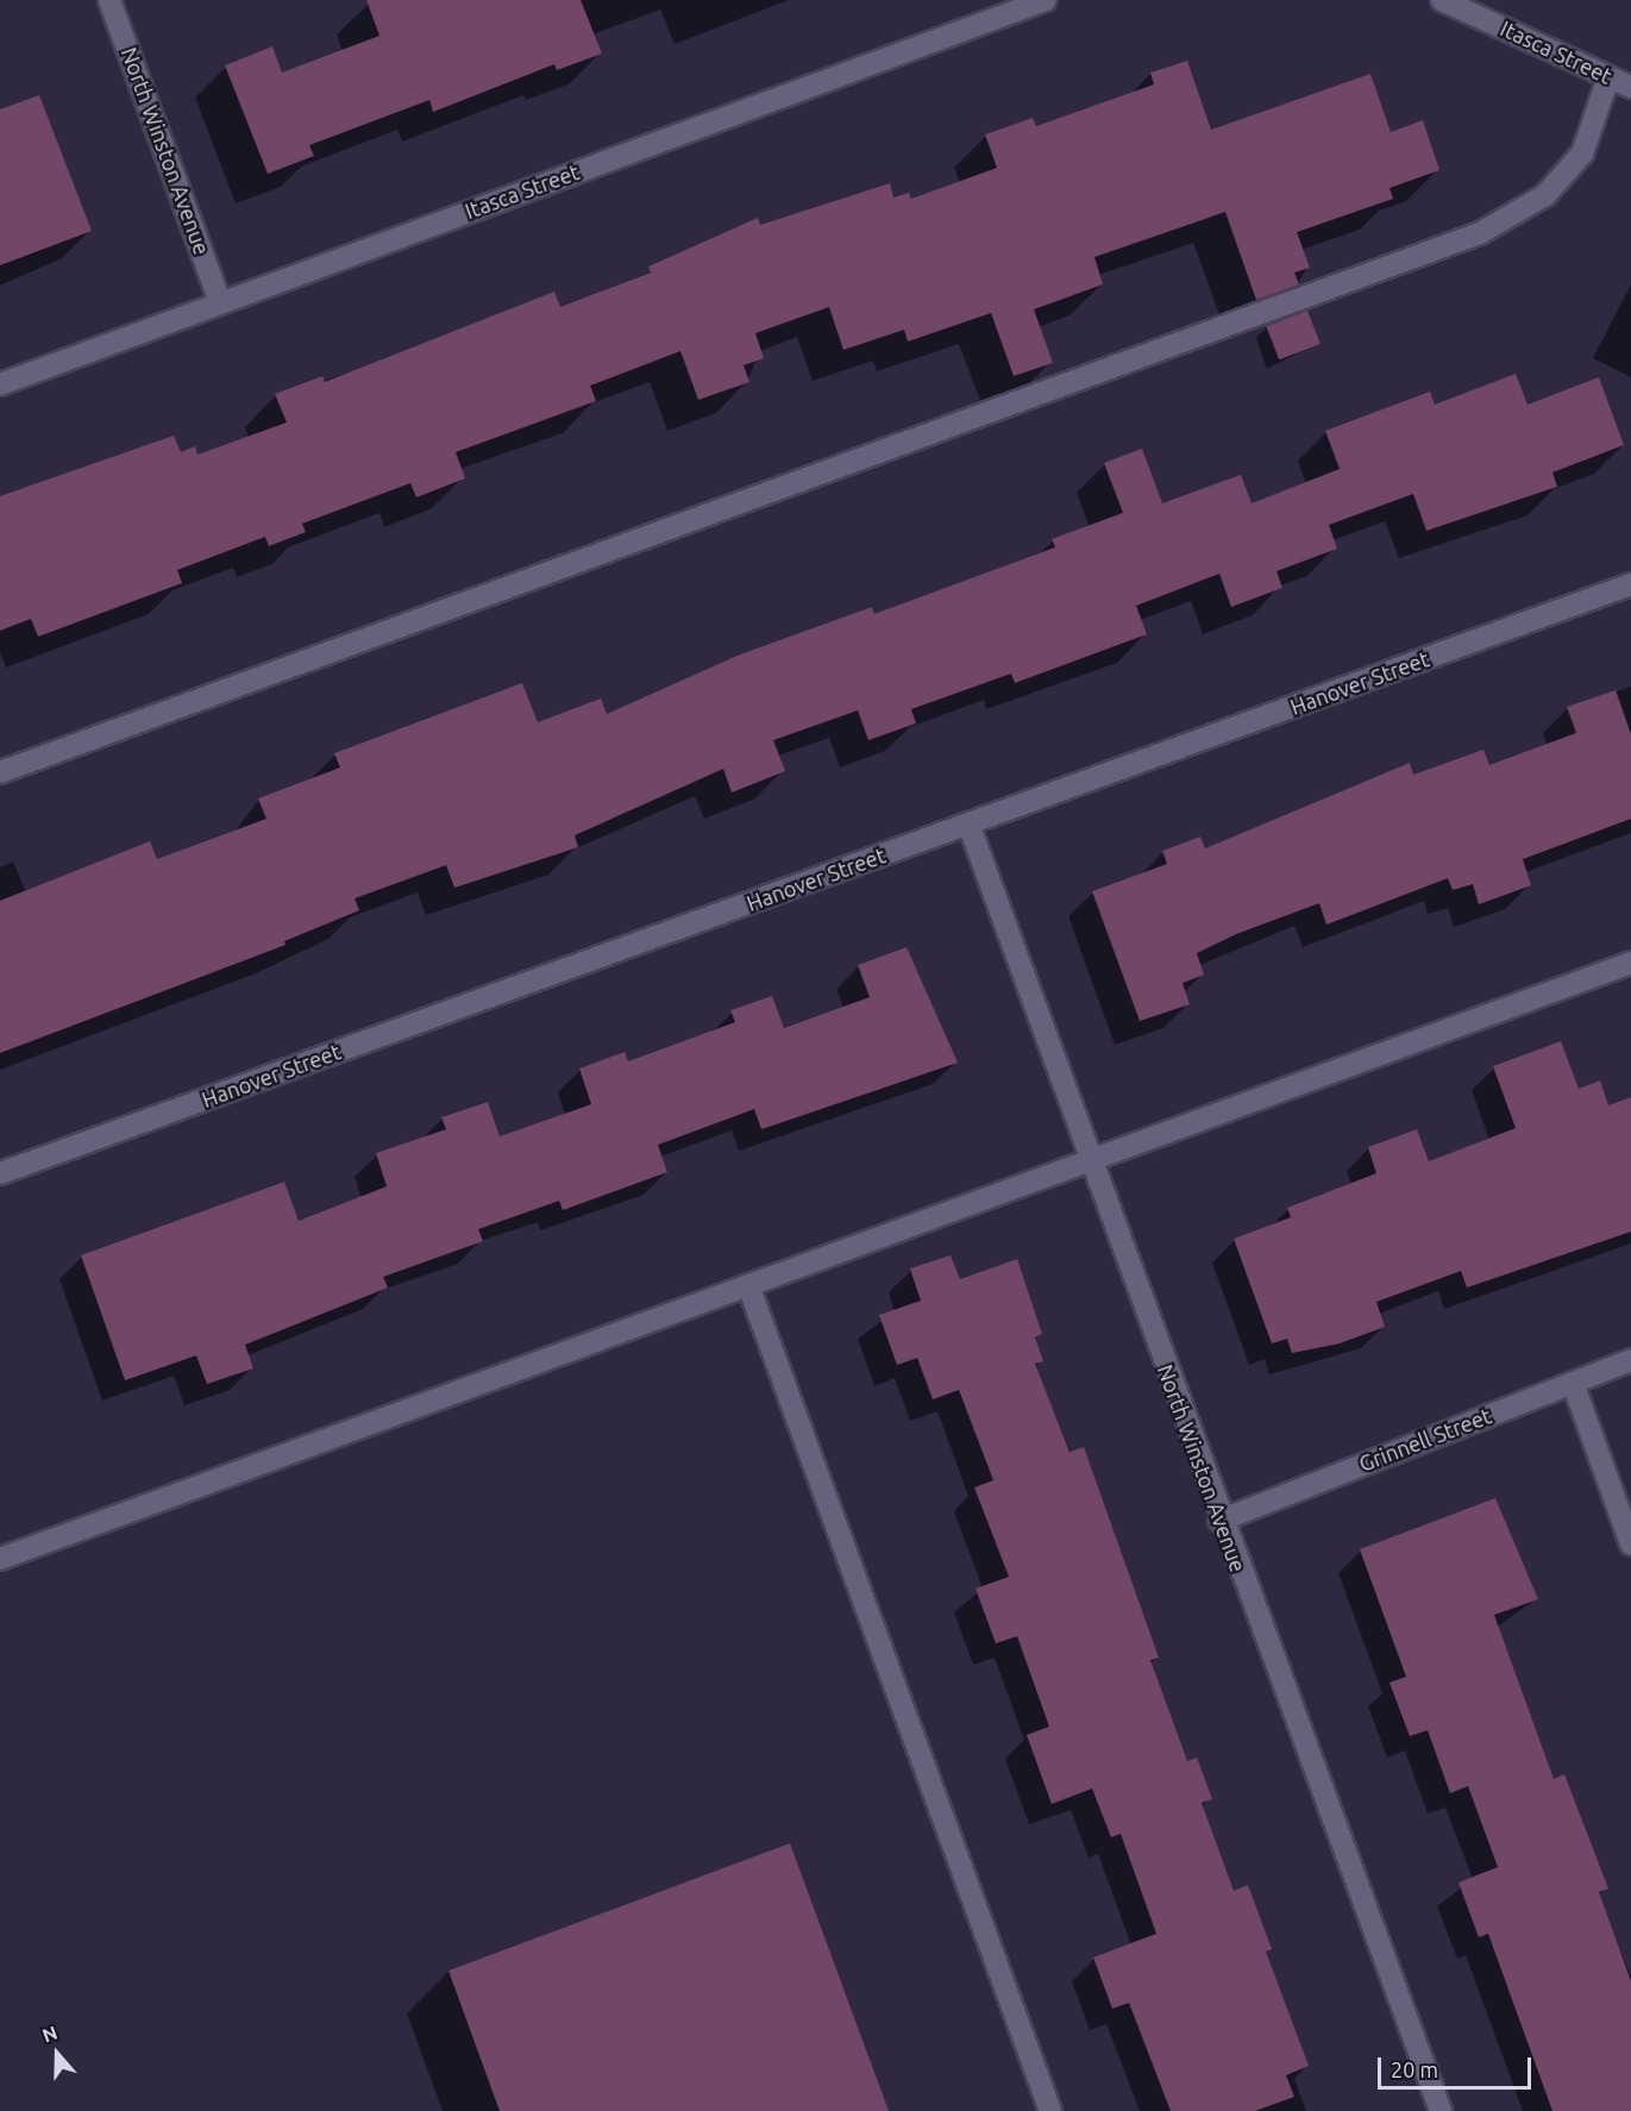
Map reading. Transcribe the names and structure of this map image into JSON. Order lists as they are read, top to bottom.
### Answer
{
  "streets": {
    "street": [
      "Itasca Street",
      "North Winston Avenue",
      "Hanover Street",
      "Grinnell Street"
    ]
  },
  "crossings": [
    ["Itasca Street", "North Winston Avenue"],
    ["North Winston Avenue", "Hanover Street"],
    ["North Winston Avenue", "Grinnell Street"]
  ],
  "scale_bar": "20 m",
  "north": "top"
}
